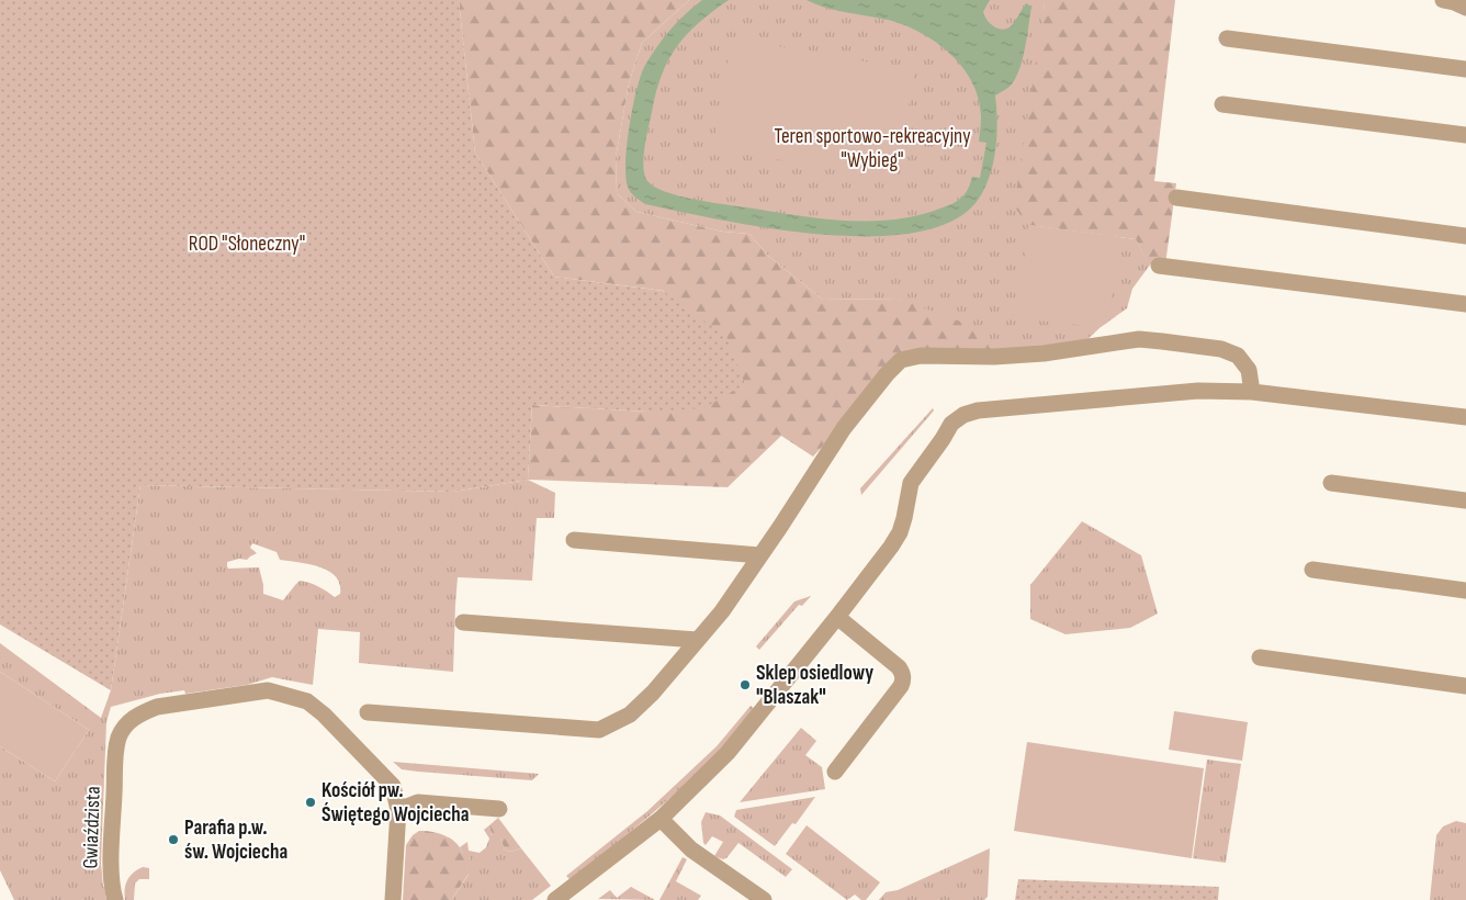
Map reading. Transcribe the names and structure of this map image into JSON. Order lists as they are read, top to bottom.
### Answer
{
  "streets": {
    "street": ["Gwiaździsta"]
  },
  "parks": ["Teren sportowo-rekreacyjny \"Wybieg\"", "ROD \"Słoneczny\""],
  "places": ["Sklep osiedlowy \"Blaszak\"", "Kościół pw. Świętego Wojciecha", "Parafia p.w. św. Wojciecha"]
}
